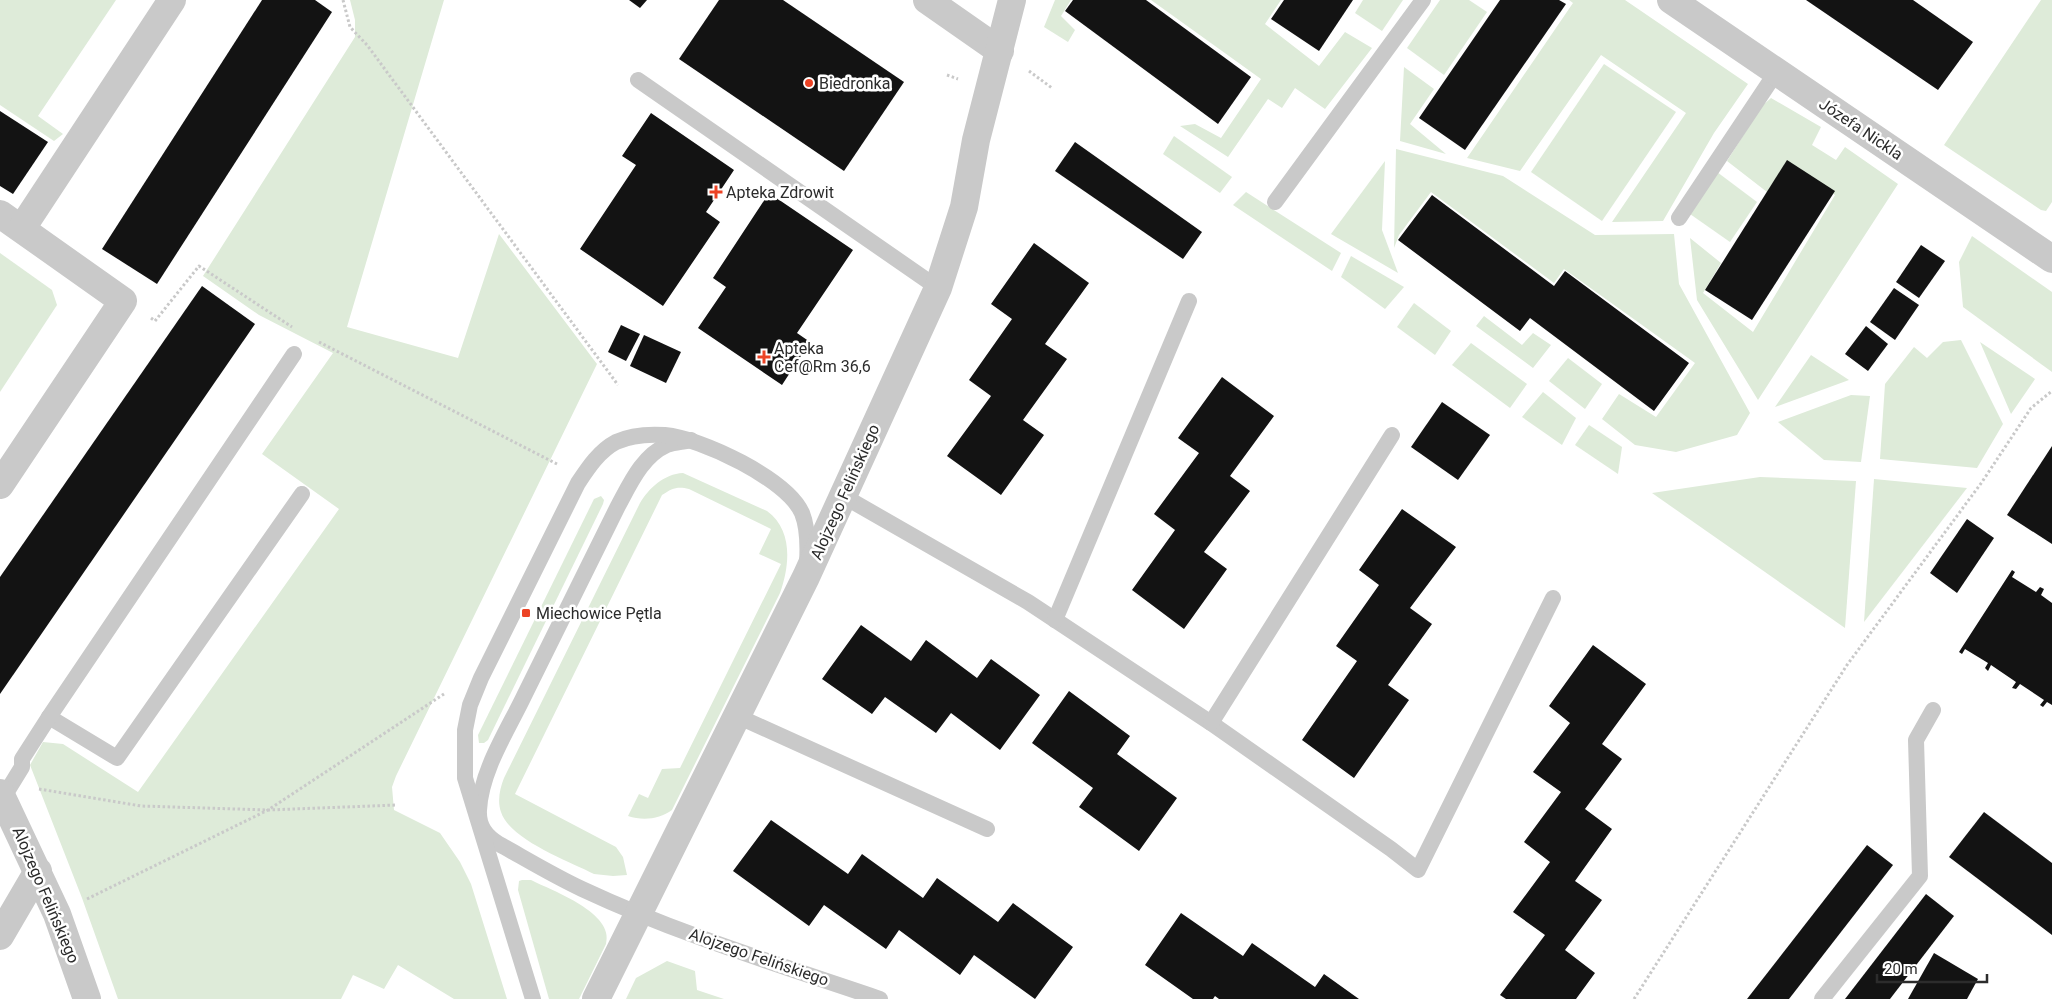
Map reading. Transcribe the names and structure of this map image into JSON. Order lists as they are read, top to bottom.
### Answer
{
  "streets": {
    "street": ["Józefa Nickla", "Alojzego Felińskiego"]
  },
  "places": {
    "other": ["Biedronka"],
    "health": ["Apteka Zdrowit", "Apteka Cef@Rm 36,6"],
    "transit": ["Miechowice Pętla"]
  },
  "scale_bar": "20 m"
}
